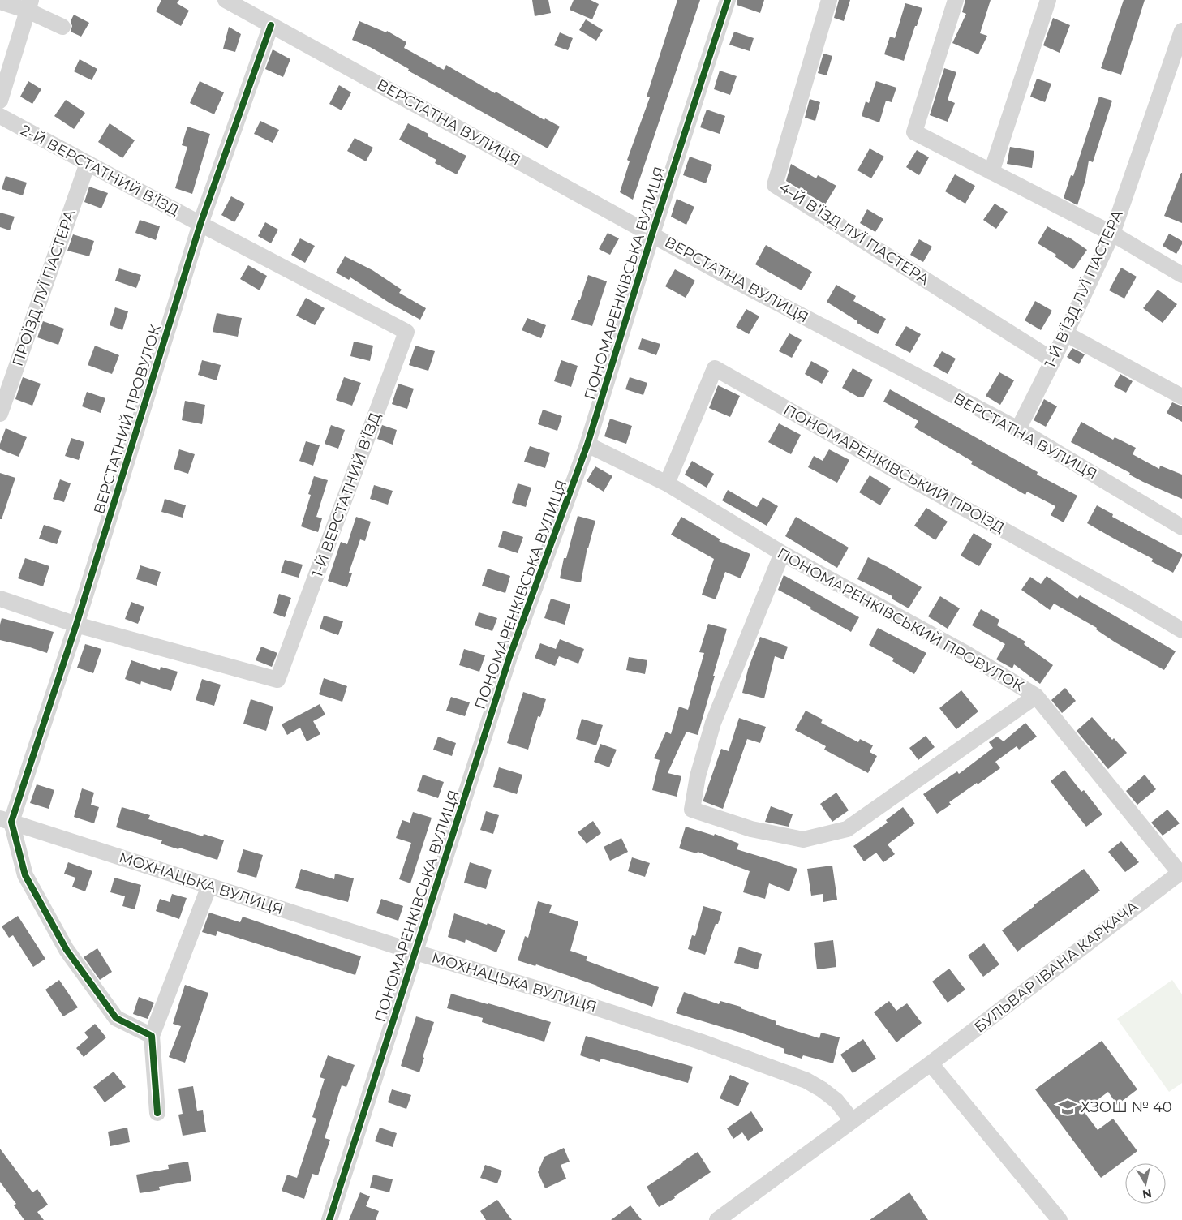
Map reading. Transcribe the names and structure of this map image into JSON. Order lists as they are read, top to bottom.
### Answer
{
  "streets": {
    "street": [
      "ВЕРСТАТНА ВУЛИЦЯ",
      "2-Й ВЕРСТАТНИЙ В’ЇЗД",
      "4-Й В’ЇЗД ЛУЇ ПАСТЕРА",
      "ПОНОМАРЕНКІВСЬКА ВУЛИЦЯ",
      "ПРОЇЗД ЛУЇ ПАСТЕРА",
      "1-Й В’ЇЗД ЛУЇ ПАСТЕРА",
      "ВЕРСТАТНИЙ ПРОВУЛОК",
      "ПОНОМАРЕНКІВСЬКИЙ ПРОЇЗД",
      "1-Й ВЕРСТАТНИЙ В’ЇЗД",
      "ПОНОМАРЕНКІВСЬКИЙ ПРОВУЛОК",
      "МОХНАЦЬКА ВУЛИЦЯ",
      "БУЛЬВАР ІВАНА КАРКАЧА"
    ]
  },
  "crossings": [
    ["ВЕРСТАТНА ВУЛИЦЯ", "ПОНОМАРЕНКІВСЬКА ВУЛИЦЯ"],
    ["ВЕРСТАТНА ВУЛИЦЯ", "1-Й В’ЇЗД ЛУЇ ПАСТЕРА"],
    ["ВЕРСТАТНА ВУЛИЦЯ", "ВЕРСТАТНИЙ ПРОВУЛОК"],
    ["2-Й ВЕРСТАТНИЙ В’ЇЗД", "ПРОЇЗД ЛУЇ ПАСТЕРА"],
    ["2-Й ВЕРСТАТНИЙ В’ЇЗД", "ВЕРСТАТНИЙ ПРОВУЛОК"],
    ["2-Й ВЕРСТАТНИЙ В’ЇЗД", "1-Й ВЕРСТАТНИЙ В’ЇЗД"],
    ["4-Й В’ЇЗД ЛУЇ ПАСТЕРА", "1-Й В’ЇЗД ЛУЇ ПАСТЕРА"],
    ["ПОНОМАРЕНКІВСЬКА ВУЛИЦЯ", "ПОНОМАРЕНКІВСЬКИЙ ПРОВУЛОК"],
    ["ПОНОМАРЕНКІВСЬКА ВУЛИЦЯ", "МОХНАЦЬКА ВУЛИЦЯ"],
    ["ВЕРСТАТНИЙ ПРОВУЛОК", "1-Й ВЕРСТАТНИЙ В’ЇЗД"],
    ["ВЕРСТАТНИЙ ПРОВУЛОК", "МОХНАЦЬКА ВУЛИЦЯ"],
    ["ПОНОМАРЕНКІВСЬКИЙ ПРОЇЗД", "ПОНОМАРЕНКІВСЬКИЙ ПРОВУЛОК"],
    ["ПОНОМАРЕНКІВСЬКИЙ ПРОВУЛОК", "БУЛЬВАР ІВАНА КАРКАЧА"],
    ["МОХНАЦЬКА ВУЛИЦЯ", "БУЛЬВАР ІВАНА КАРКАЧА"]
  ],
  "places": {
    "school or university": ["ХЗОШ № 40"]
  },
  "north": "bottom"
}
